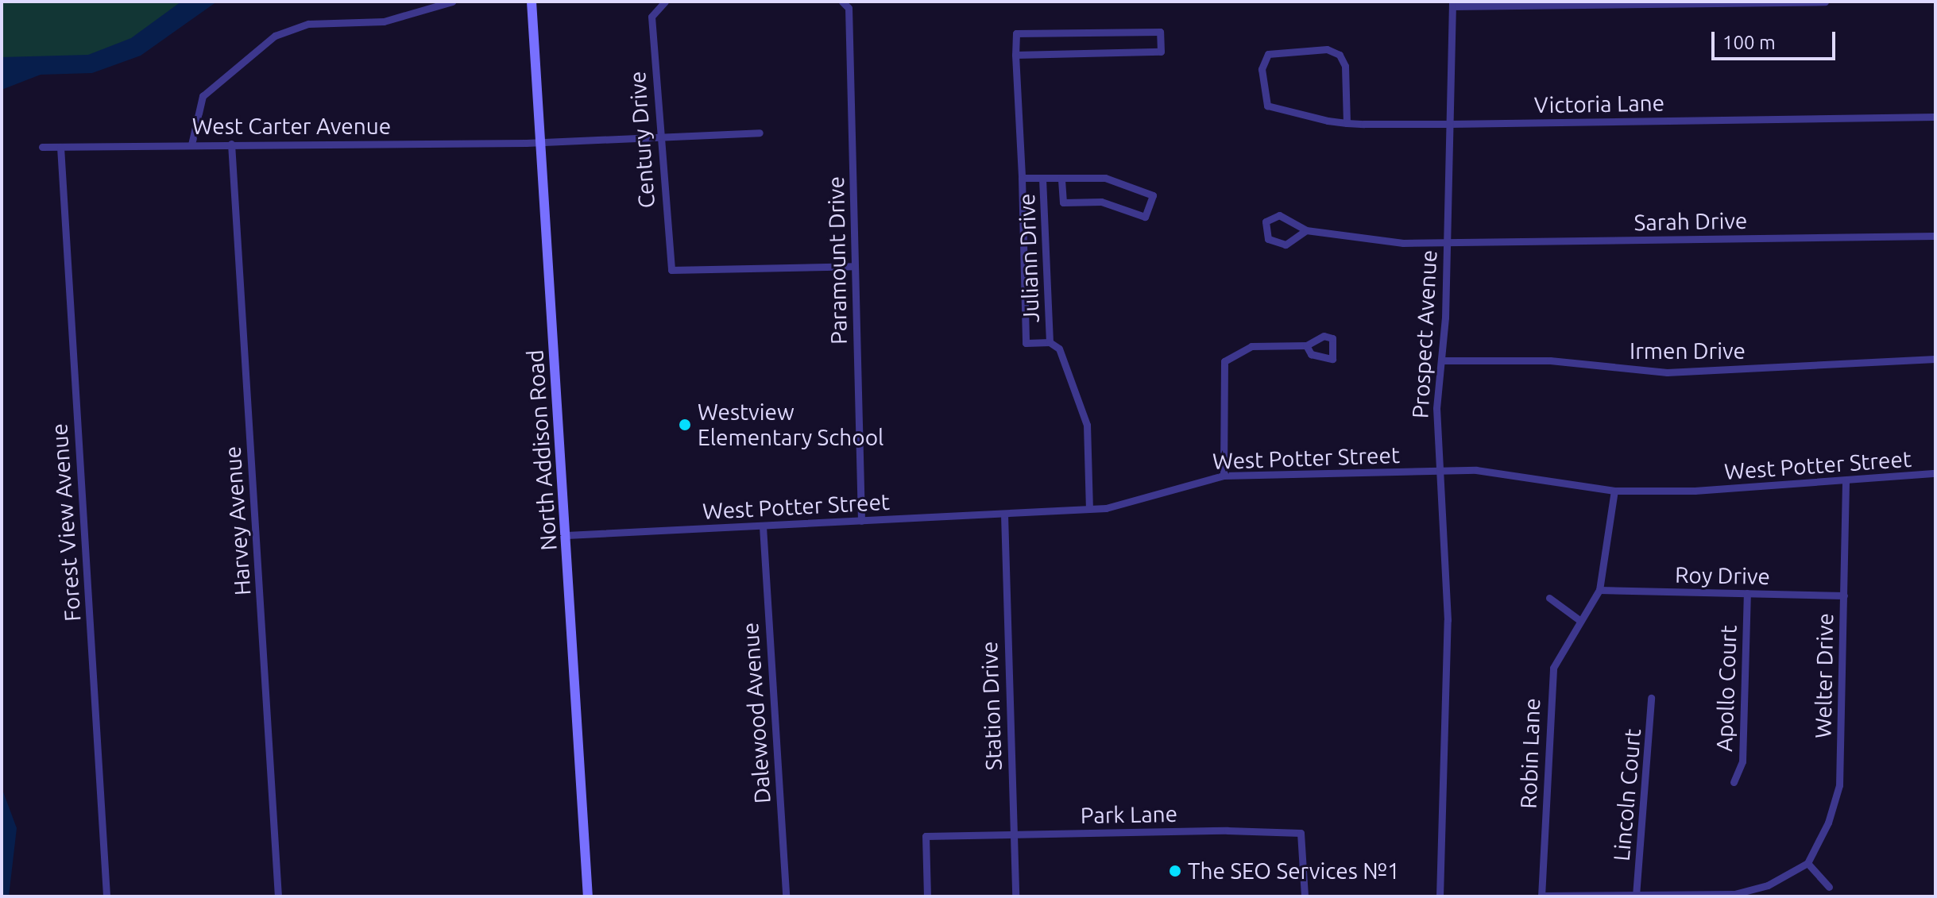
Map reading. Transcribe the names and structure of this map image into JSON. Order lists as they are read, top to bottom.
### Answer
{
  "streets": {
    "street": [
      "Victoria Lane",
      "West Carter Avenue",
      "Century Drive",
      "Sarah Drive",
      "Juliann Drive",
      "Paramount Drive",
      "Prospect Avenue",
      "Irmen Drive",
      "North Addison Road",
      "West Potter Street",
      "Harvey Avenue",
      "Forest View Avenue",
      "Roy Drive",
      "Welter Drive",
      "Apollo Court",
      "Station Drive",
      "Dalewood Avenue",
      "Robin Lane",
      "Lincoln Court",
      "Park Lane"
    ]
  },
  "crossings": [
    ["Victoria Lane", "Prospect Avenue"],
    ["West Carter Avenue", "Century Drive"],
    ["West Carter Avenue", "North Addison Road"],
    ["West Carter Avenue", "Harvey Avenue"],
    ["West Carter Avenue", "Forest View Avenue"],
    ["Century Drive", "Paramount Drive"],
    ["Sarah Drive", "Prospect Avenue"],
    ["Juliann Drive", "West Potter Street"],
    ["Paramount Drive", "West Potter Street"],
    ["Prospect Avenue", "Irmen Drive"],
    ["Prospect Avenue", "West Potter Street"],
    ["North Addison Road", "West Potter Street"],
    ["West Potter Street", "Welter Drive"],
    ["West Potter Street", "Station Drive"],
    ["West Potter Street", "Dalewood Avenue"],
    ["West Potter Street", "Robin Lane"],
    ["Roy Drive", "Welter Drive"],
    ["Roy Drive", "Apollo Court"],
    ["Roy Drive", "Robin Lane"],
    ["Station Drive", "Park Lane"]
  ],
  "places": ["Westview Elementary School", "The SEO Services №1"],
  "scale_bar": "100 m"
}
